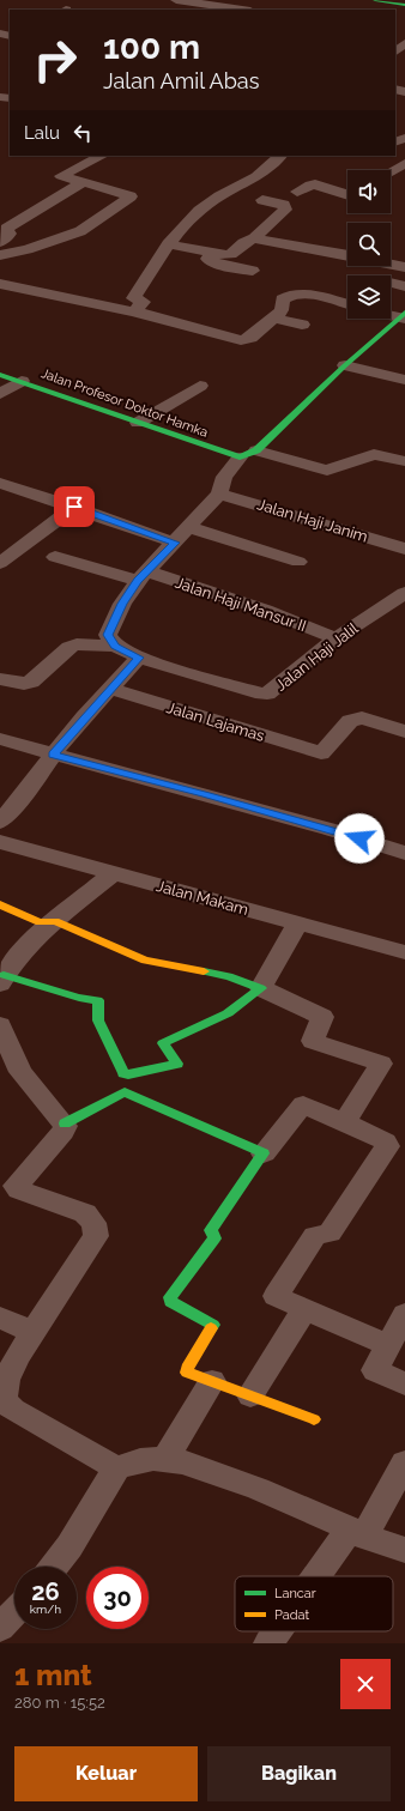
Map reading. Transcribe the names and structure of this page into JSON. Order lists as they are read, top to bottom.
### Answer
{
  "streets": {
    "street": [
      "Jalan Profesor Doktor Hamka",
      "Jalan Haji Janim",
      "Jalan Haji Mansur II",
      "Jalan Haji Jalil",
      "Jalan Lajamas",
      "Jalan Makam"
    ]
  },
  "crossings": [
    ["Jalan Haji Mansur II", "Jalan Haji Jalil"]
  ],
  "legend": ["Lancar", "Padat"],
  "page": {
    "turn": ["100 m", "Jalan Amil Abas"],
    "then": "Lalu",
    "speed": "26 km/h",
    "limit": "30",
    "heading": ["1 mnt", "280 m · 15:52"],
    "buttons": ["Keluar", "Bagikan"]
  }
}
